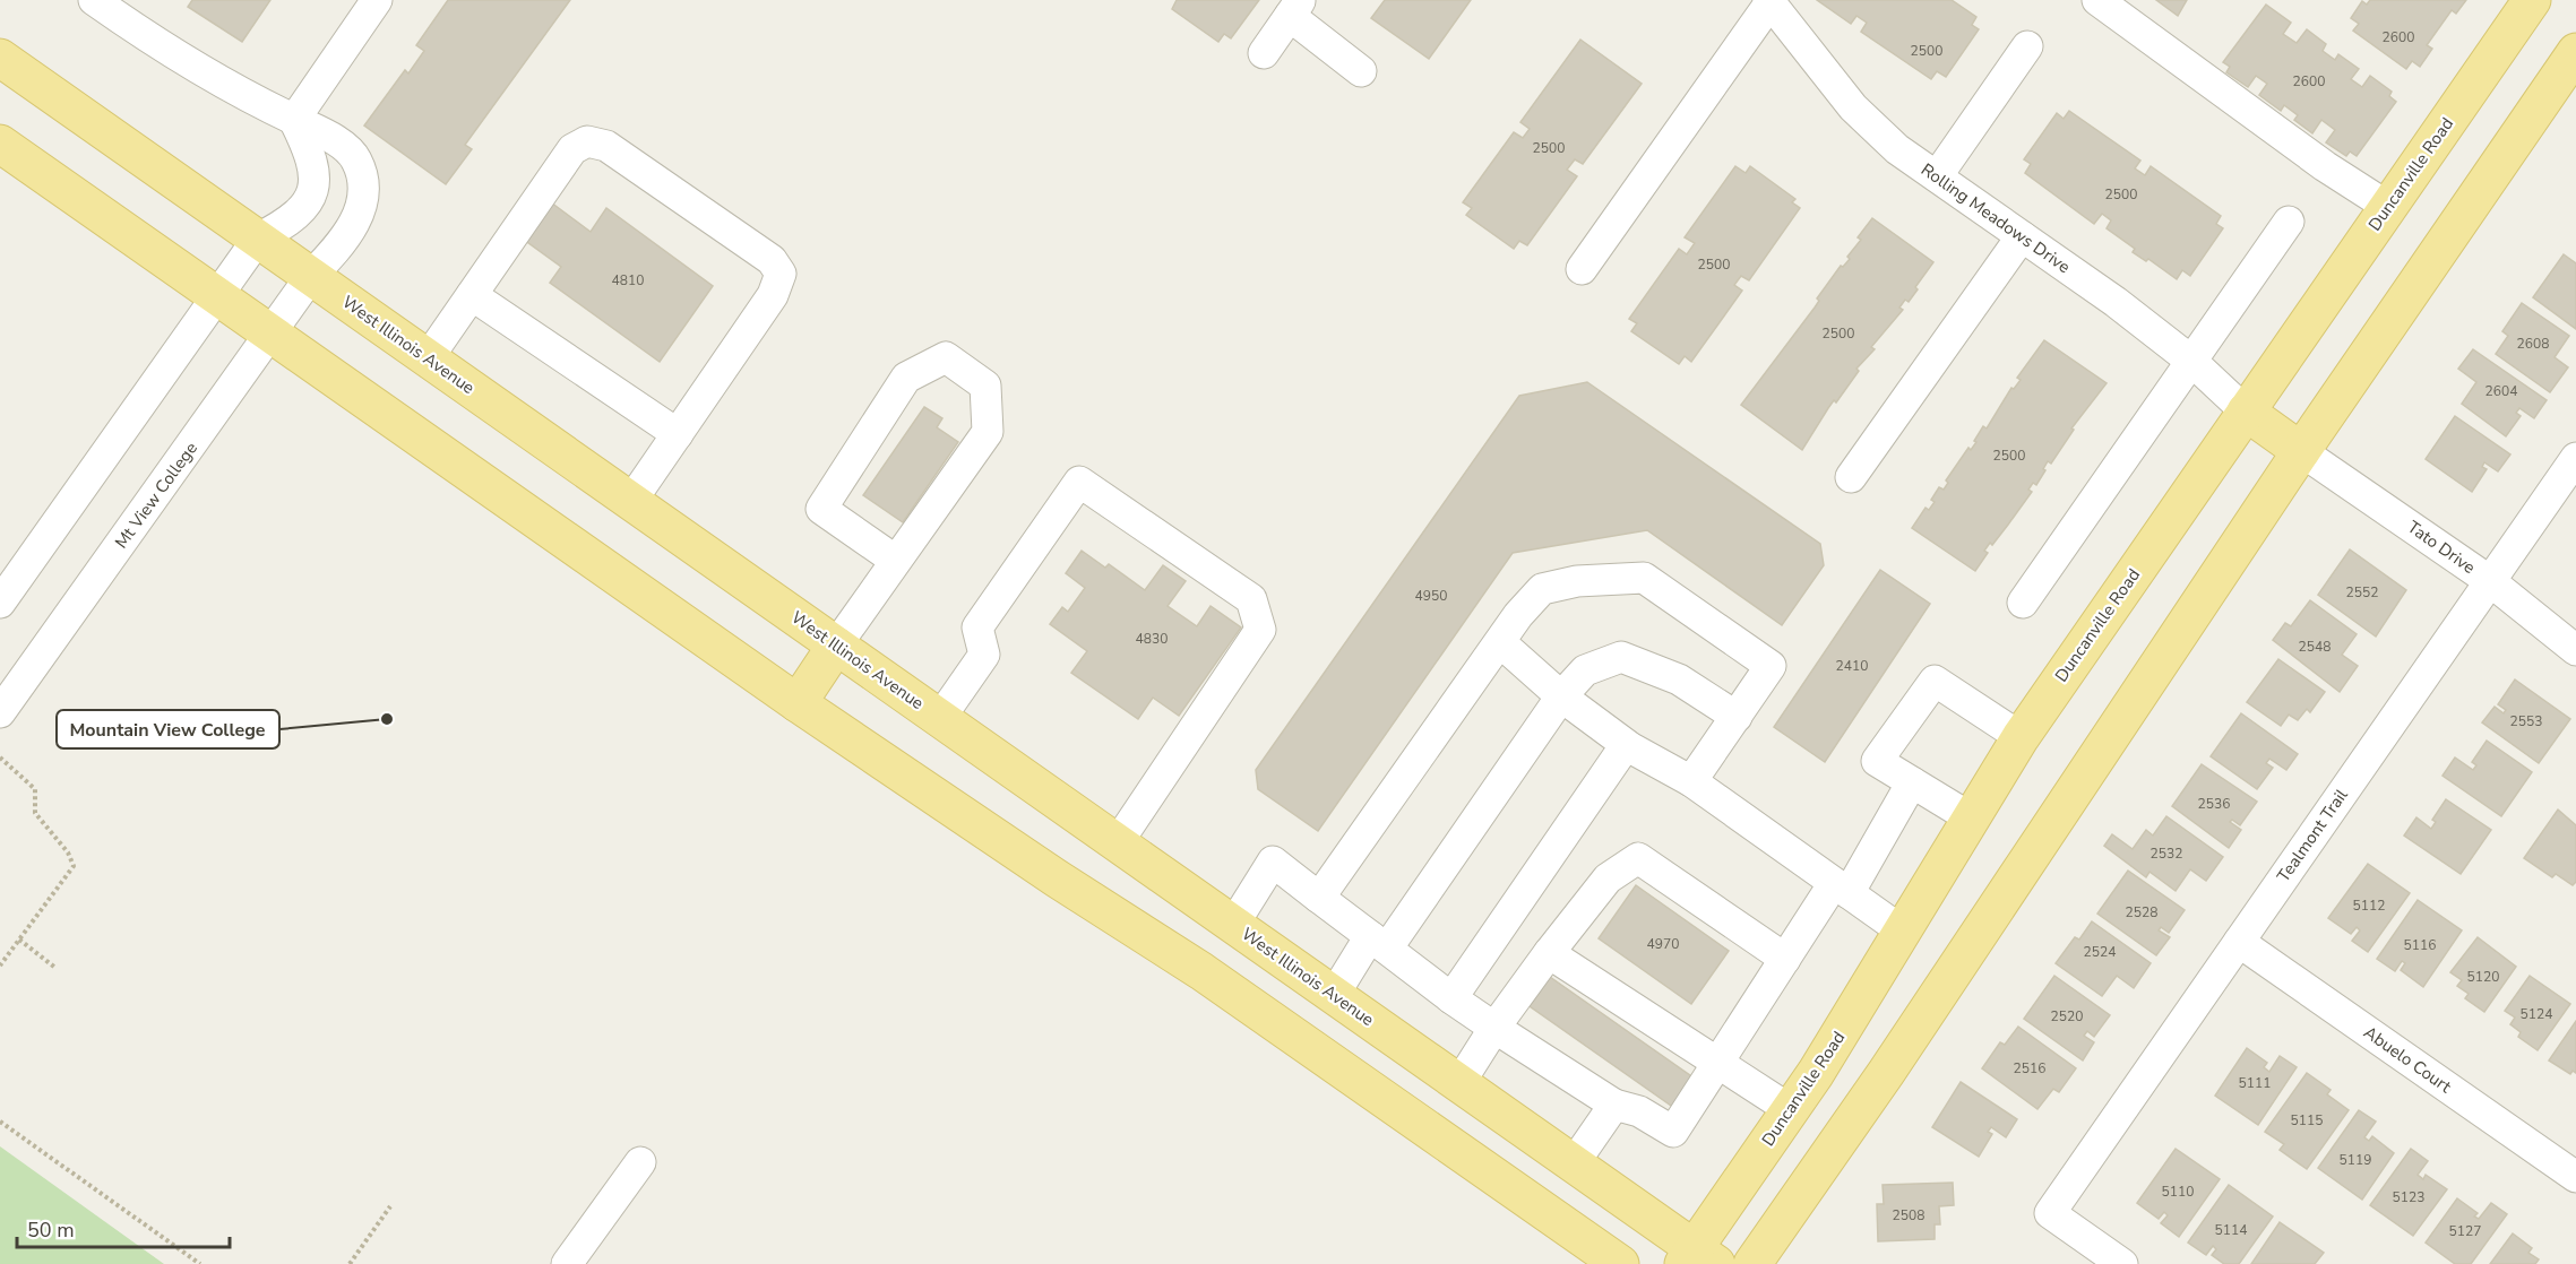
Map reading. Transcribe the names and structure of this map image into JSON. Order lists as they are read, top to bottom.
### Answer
{
  "streets": {
    "main road": ["Duncanville Road", "West Illinois Avenue"],
    "street": [
      "Rolling Meadows Drive",
      "Mt View College",
      "Tato Drive",
      "Tealmont Trail",
      "Abuelo Court"
    ]
  },
  "crossings": [
    ["Duncanville Road", "Rolling Meadows Drive"],
    ["Duncanville Road", "West Illinois Avenue"],
    ["West Illinois Avenue", "Mt View College"],
    ["Tato Drive", "Tealmont Trail"],
    ["Tealmont Trail", "Abuelo Court"]
  ],
  "places": ["Mountain View College"],
  "house_numbers": [
    "2600",
    "2500",
    "2600",
    "2500",
    "2500",
    "2500",
    "4810",
    "2500",
    "2608",
    "2604",
    "2500",
    "2552",
    "4950",
    "4830",
    "2548",
    "2410",
    "2553",
    "2536",
    "2532",
    "5112",
    "2528",
    "4970",
    "5116",
    "2524",
    "5120",
    "5124",
    "2520",
    "2516",
    "5111",
    "5115",
    "5119",
    "5110",
    "5123",
    "2508",
    "5114",
    "5127"
  ],
  "scale_bar": "50 m"
}
